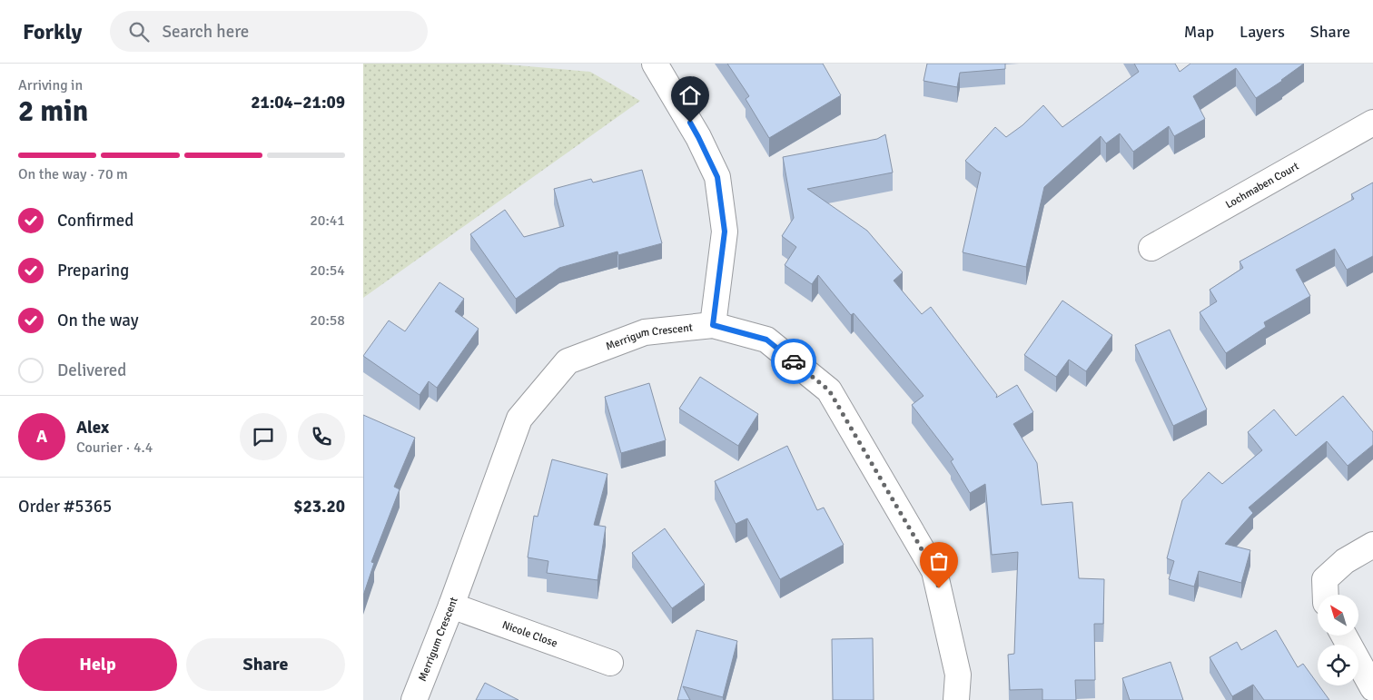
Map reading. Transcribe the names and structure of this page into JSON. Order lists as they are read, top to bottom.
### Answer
{
  "streets": {
    "street": ["Lochmaben Court", "Merrigum Crescent", "Nicole Close"]
  },
  "crossings": [
    ["Merrigum Crescent", "Nicole Close"]
  ],
  "north": "top left",
  "page": {
    "header": "Forkly",
    "search": "Search here",
    "nav": ["Map", "Layers", "Share"],
    "heading": ["2 min", "Arriving in", "21:04–21:09"],
    "panel": [
      "Alex",
      "Courier · 4.4",
      "Order #5365",
      "$23.20"
    ],
    "bar": "On the way · 70 m",
    "list": [
      ["Confirmed", "20:41"],
      ["Preparing", "20:54"],
      ["On the way", "20:58"],
      "Delivered"
    ],
    "round": "A",
    "buttons": ["Help", "Share"]
  }
}
